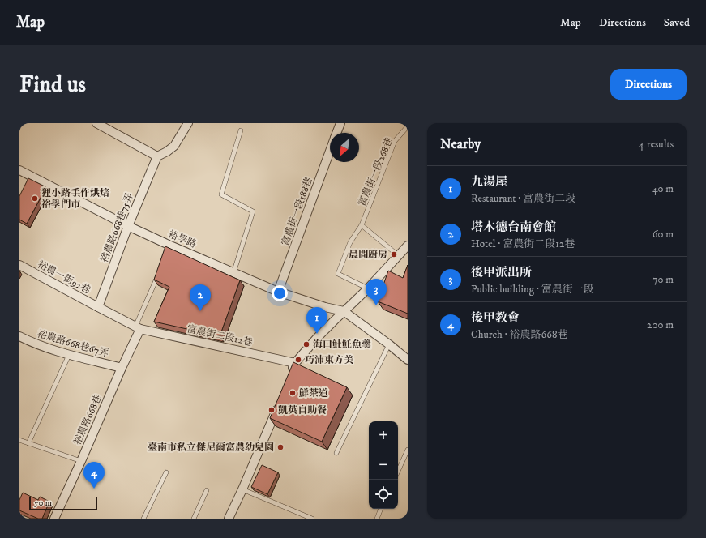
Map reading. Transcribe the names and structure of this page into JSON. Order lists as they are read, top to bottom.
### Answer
{
  "streets": {
    "street": [
      "富農街一段188巷",
      "裕農路668巷75弄",
      "裕學路",
      "裕農一街92巷",
      "富農街二段12巷",
      "裕農路668巷67弄",
      "裕農路668巷"
    ],
    "lane": ["富農街一段268巷"]
  },
  "crossings": [
    ["富農街一段188巷", "裕學路"],
    ["裕農路668巷75弄", "裕學路"],
    ["裕農路668巷75弄", "裕農一街92巷"],
    ["富農街二段12巷", "裕農路668巷"],
    ["裕農路668巷67弄", "裕農路668巷"]
  ],
  "places": [
    "狸小路手作烘焙 裕學門市",
    "晨間廚房",
    "海口𩵚魠魚羹",
    "巧沛東方美",
    "鮮茶道",
    "凱英自助餐",
    "臺南市私立傑尼爾富農幼兒園"
  ],
  "scale_bar": "50 m",
  "north": "bottom left",
  "page": {
    "header": "Map",
    "nav": ["Map", "Directions", "Saved"],
    "buttons": "Directions",
    "title": "Find us",
    "heading": ["Nearby", "4 results"],
    "list": [
      {
        "mark": "1",
        "name": "九湯屋",
        "note": "Restaurant · 富農街二段",
        "value": "40 m"
      },
      {
        "mark": "2",
        "name": "塔木德台南會館",
        "note": "Hotel · 富農街二段12巷",
        "value": "60 m"
      },
      {
        "mark": "3",
        "name": "後甲派出所",
        "note": "Public building · 富農街一段",
        "value": "70 m"
      },
      {
        "mark": "4",
        "name": "後甲教會",
        "note": "Church · 裕農路668巷",
        "value": "200 m"
      }
    ],
    "pins": [
      "3",
      "2",
      "1",
      "4"
    ],
    "map_buttons": ["+", "−"],
    "scale": "50 m"
  }
}
